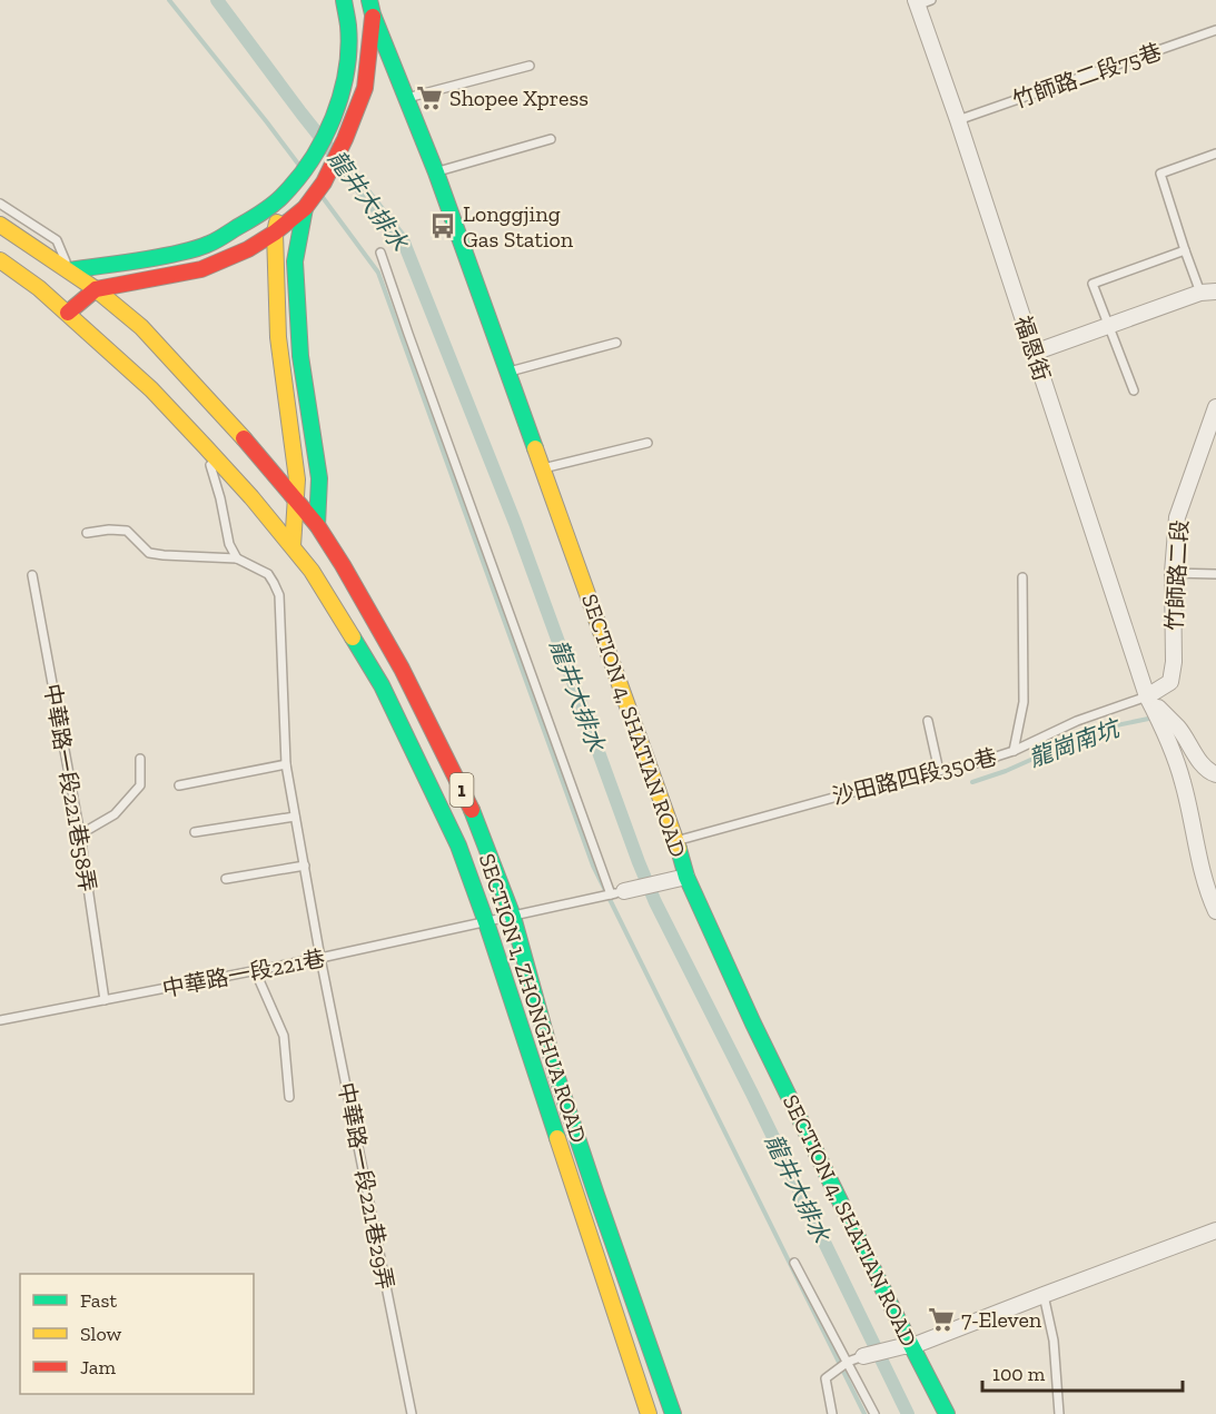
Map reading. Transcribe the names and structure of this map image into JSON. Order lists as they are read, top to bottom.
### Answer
{
  "streets": {
    "street": [
      "福恩街",
      "竹師路二段",
      "SECTION 4, SHATIAN ROAD",
      "1",
      "SECTION 1, ZHONGHUA ROAD"
    ],
    "lane": [
      "竹師路二段75巷",
      "沙田路四段350巷",
      "中華路一段221巷58弄",
      "中華路一段221巷",
      "中華路一段221巷29弄"
    ]
  },
  "crossings": [
    ["竹師路二段75巷", "福恩街"],
    ["福恩街", "竹師路二段"],
    ["福恩街", "沙田路四段350巷"],
    ["竹師路二段", "沙田路四段350巷"],
    ["SECTION 4, SHATIAN ROAD", "沙田路四段350巷"],
    ["中華路一段221巷58弄", "中華路一段221巷"],
    ["1", "SECTION 1, ZHONGHUA ROAD"],
    ["中華路一段221巷", "SECTION 1, ZHONGHUA ROAD"],
    ["中華路一段221巷", "中華路一段221巷29弄"]
  ],
  "water": ["龍井大排水", "龍崗南坑"],
  "places": {
    "supermarket": ["Shopee Xpress", "7-Eleven"],
    "bus stop": ["Longgjing Gas Station"]
  },
  "legend": ["Fast", "Slow", "Jam"],
  "scale_bar": "100 m"
}
